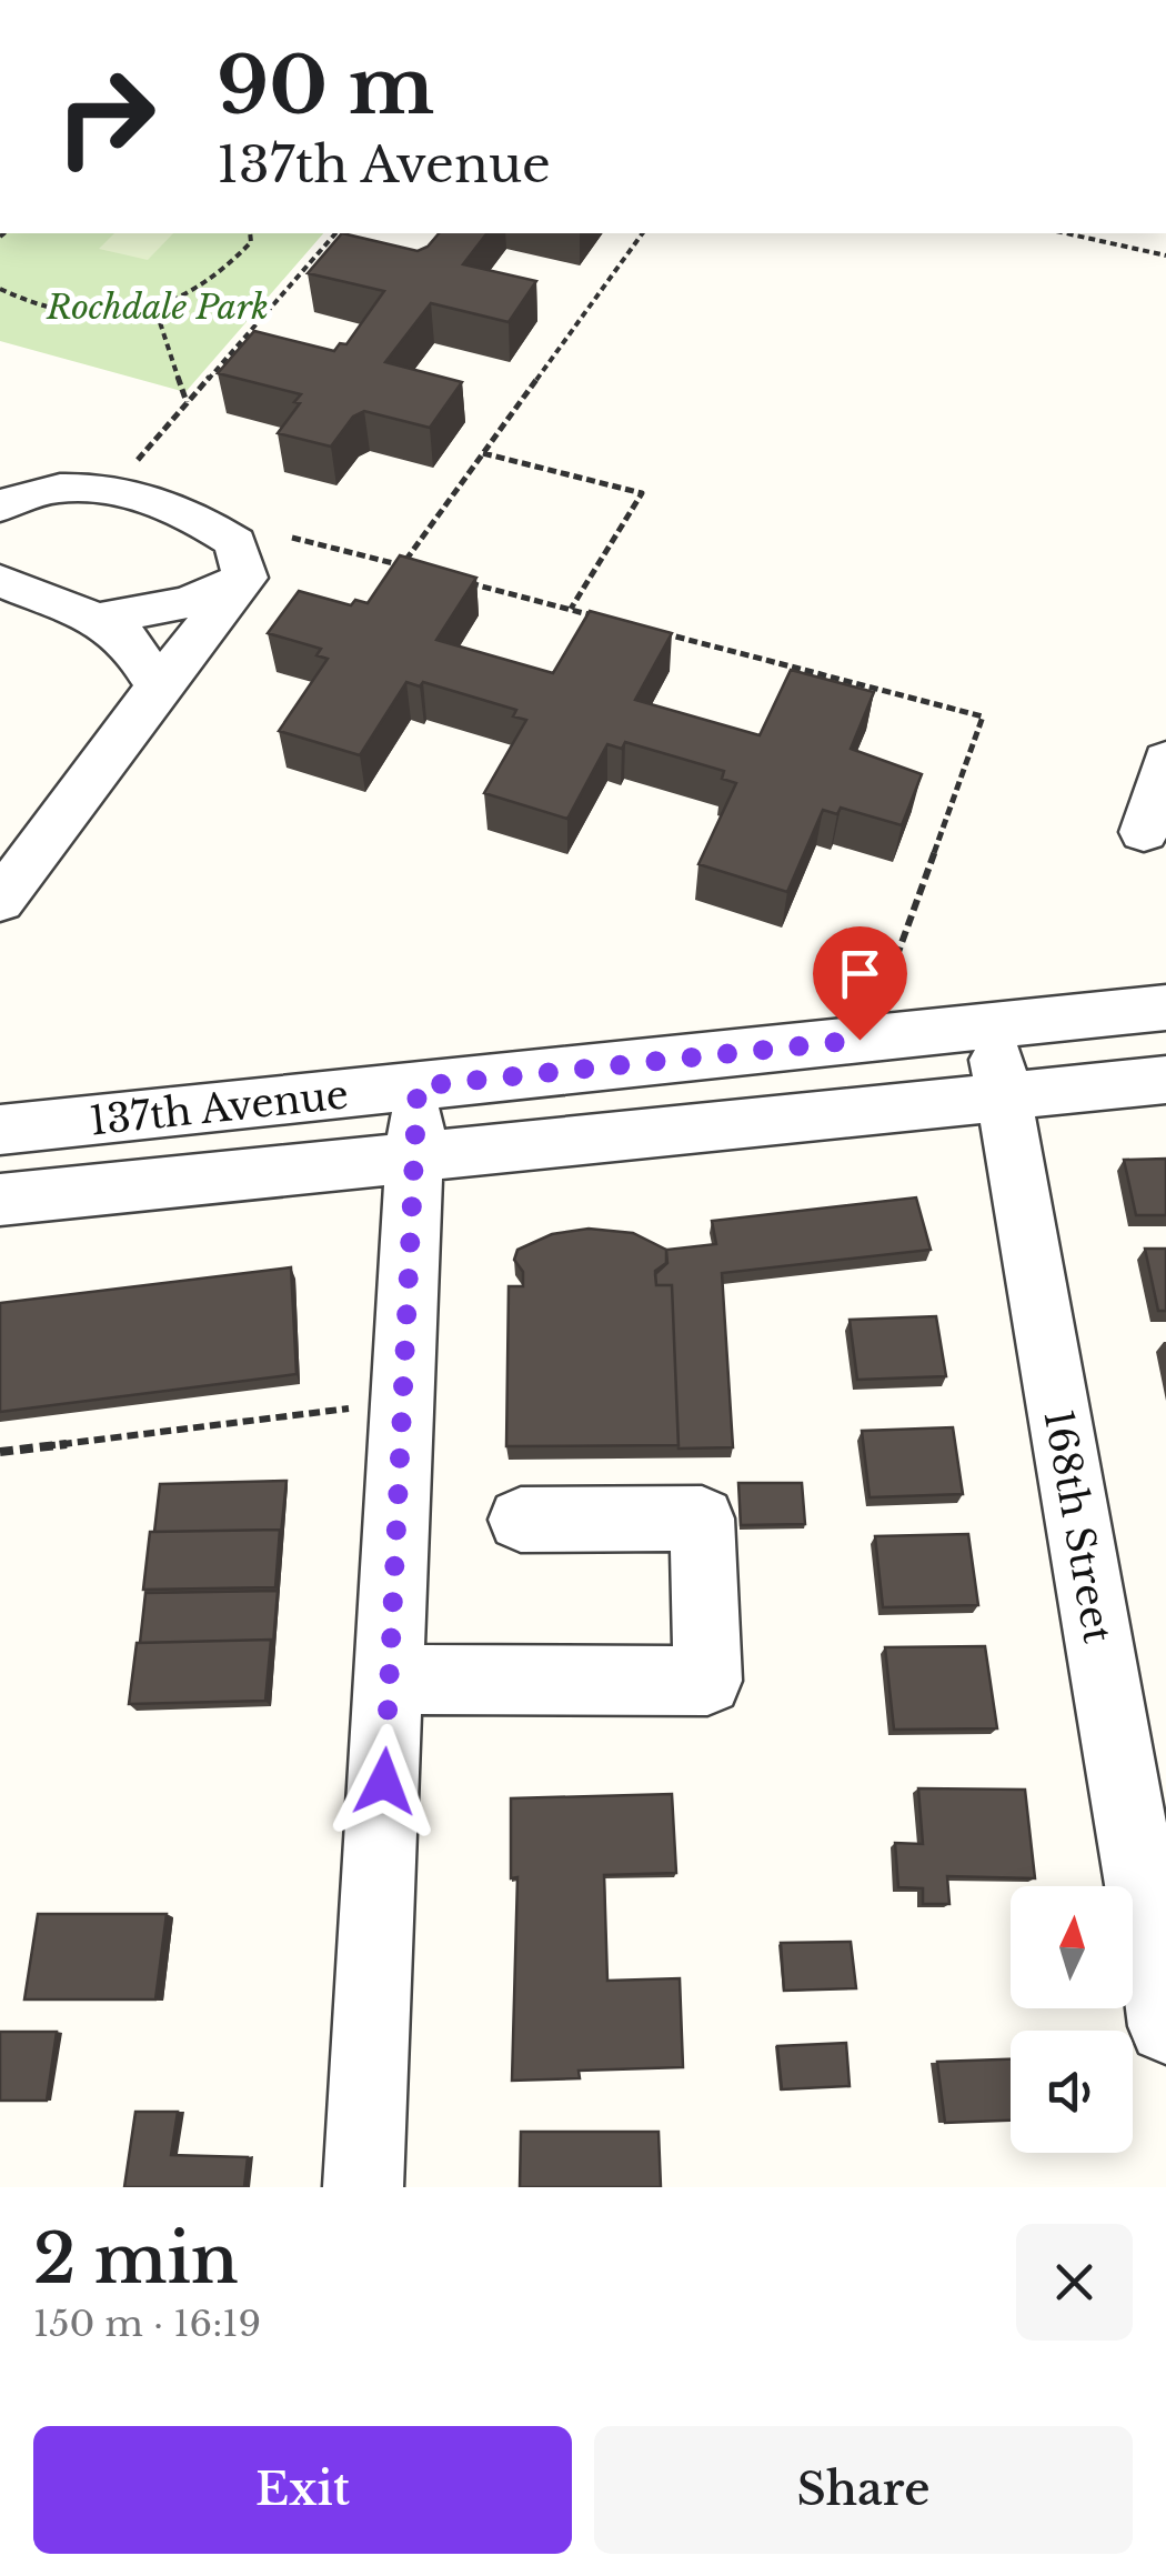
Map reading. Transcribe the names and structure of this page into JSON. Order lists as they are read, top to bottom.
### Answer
{
  "streets": {
    "street": ["137th Avenue", "168th Street"]
  },
  "crossings": [
    ["137th Avenue", "168th Street"]
  ],
  "parks": ["Rochdale Park"],
  "north": "top",
  "page": {
    "turn": ["90 m", "137th Avenue"],
    "heading": ["2 min", "150 m · 16:19"],
    "buttons": ["Exit", "Share"]
  }
}
